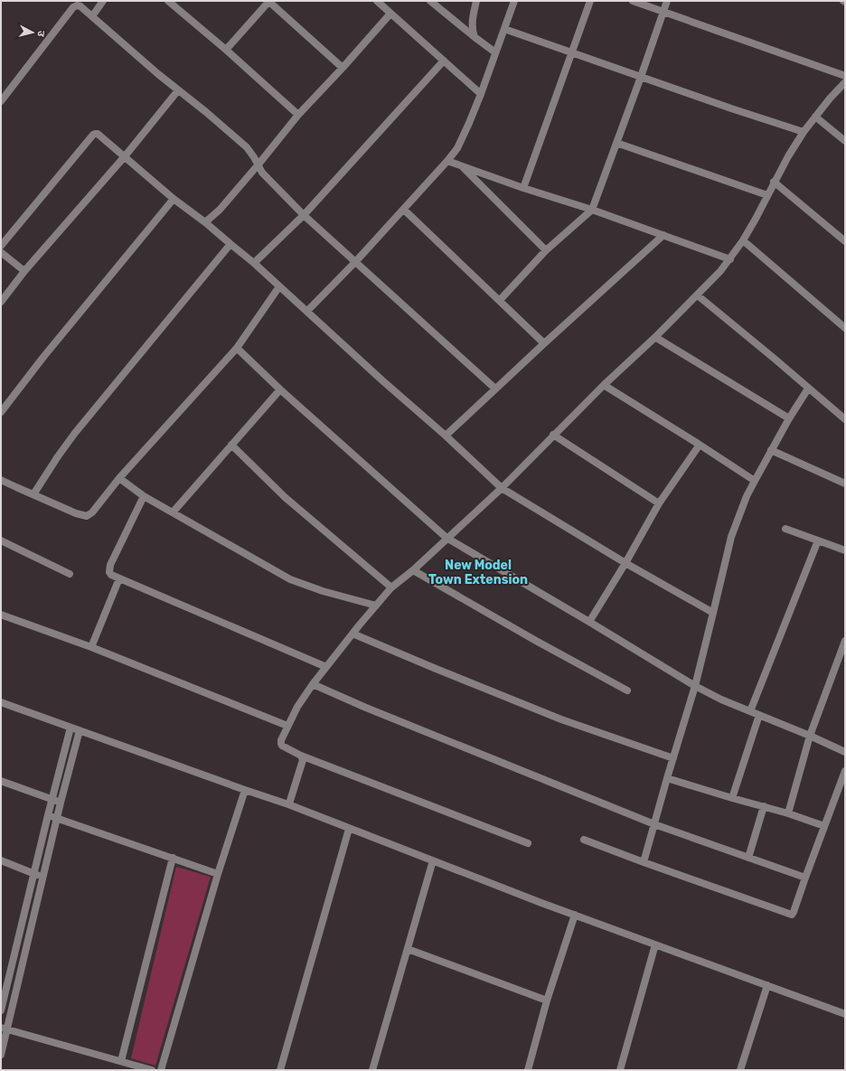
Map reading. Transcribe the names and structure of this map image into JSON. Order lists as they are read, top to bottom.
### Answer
{
  "districts": ["New Model Town Extension"],
  "north": "right"
}
